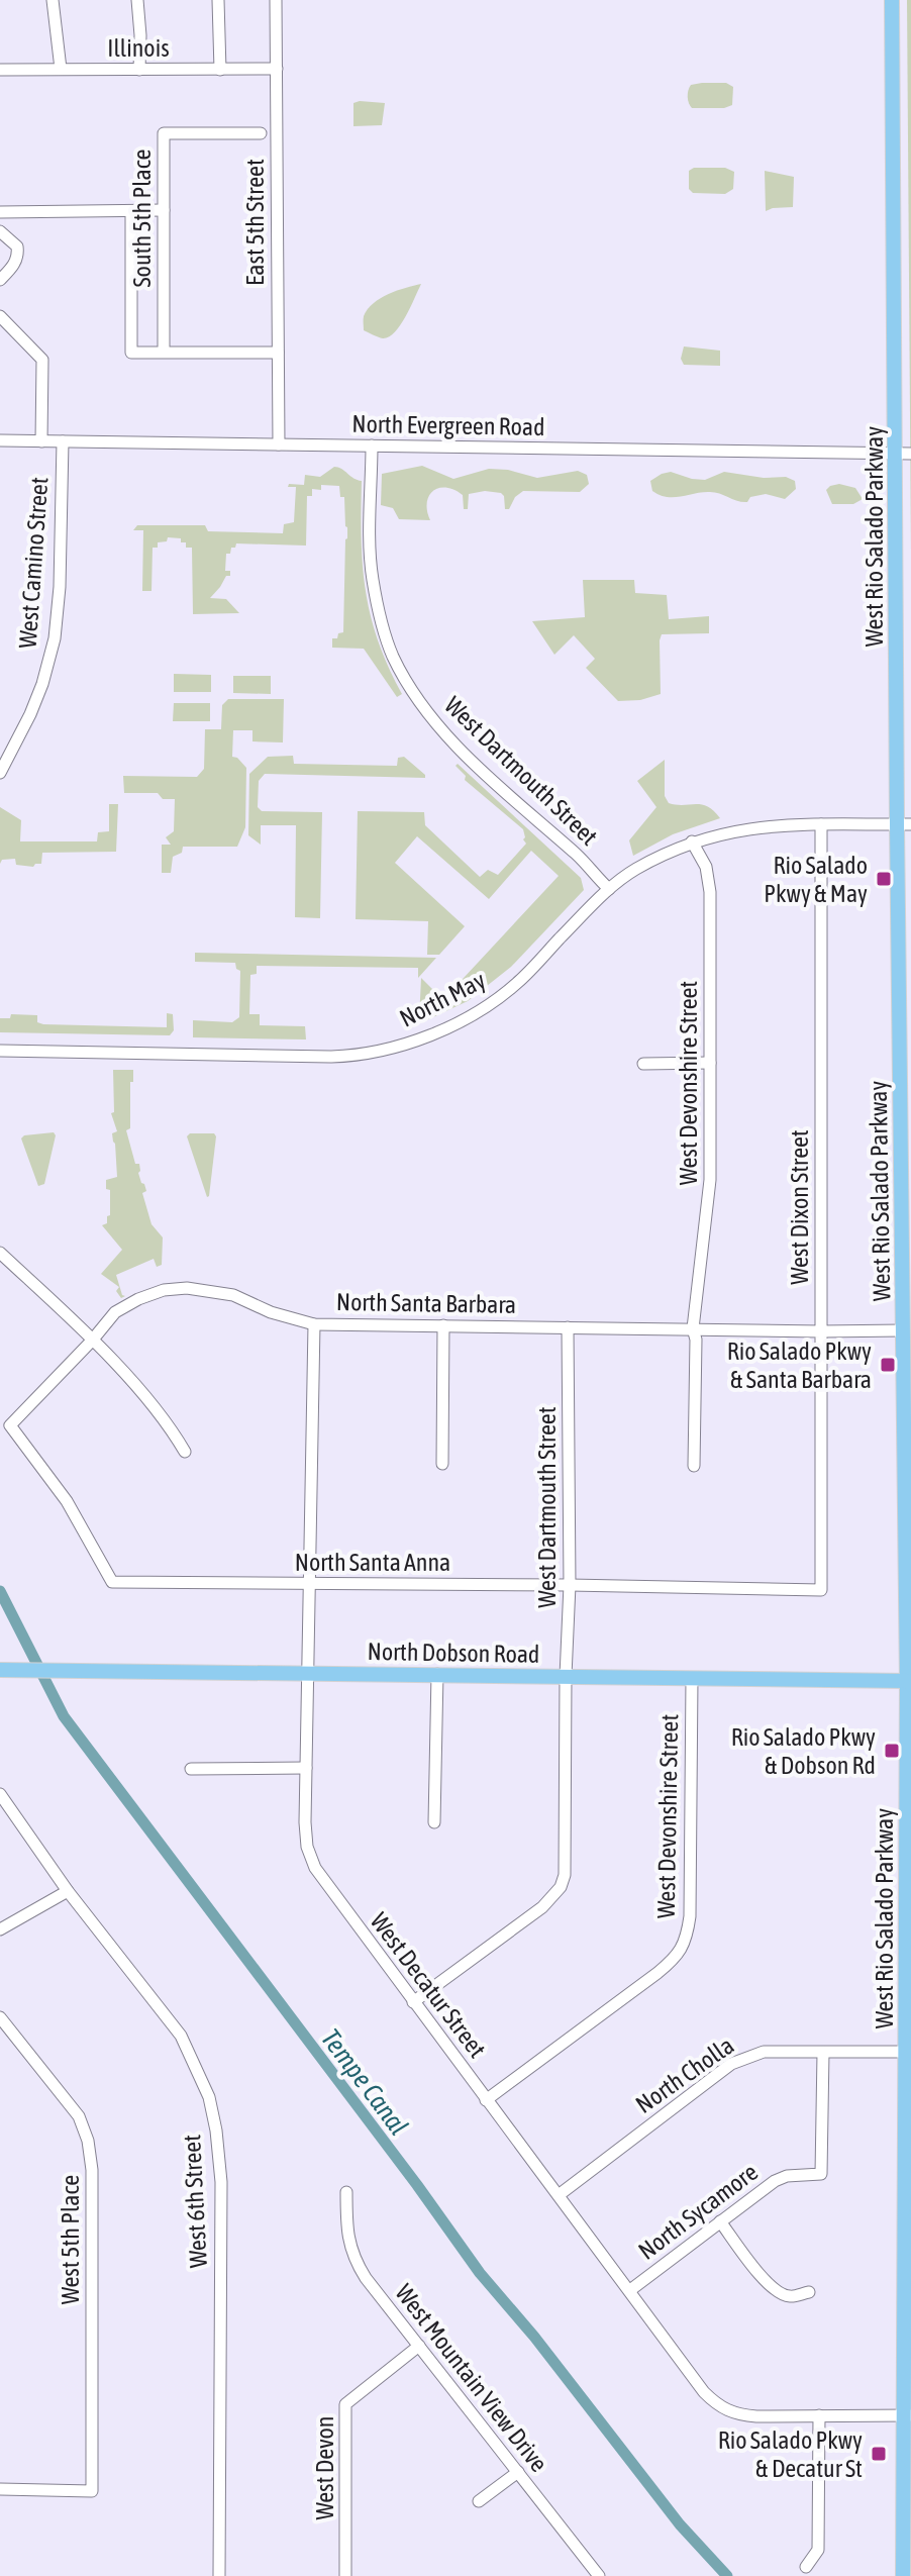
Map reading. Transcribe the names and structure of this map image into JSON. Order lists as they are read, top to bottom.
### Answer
{
  "streets": {
    "main road": ["West Rio Salado Parkway", "North Dobson Road"],
    "street": [
      "Illinois",
      "South 5th Place",
      "East 5th Street",
      "North Evergreen Road",
      "West Camino Street",
      "West Dartmouth Street",
      "North May",
      "West Devonshire Street",
      "West Dixon Street",
      "North Santa Barbara",
      "North Santa Anna",
      "West Decatur Street",
      "North Cholla",
      "West 6th Street",
      "North Sycamore",
      "West 5th Place",
      "West Mountain View Drive",
      "West Devon"
    ]
  },
  "crossings": [
    ["Illinois", "East 5th Street"],
    ["East 5th Street", "North Evergreen Road"],
    ["North Evergreen Road", "West Rio Salado Parkway"],
    ["North Evergreen Road", "West Camino Street"],
    ["North Evergreen Road", "West Dartmouth Street"],
    ["West Rio Salado Parkway", "North May"],
    ["West Rio Salado Parkway", "North Santa Barbara"],
    ["West Rio Salado Parkway", "North Dobson Road"],
    ["West Rio Salado Parkway", "West Decatur Street"],
    ["West Rio Salado Parkway", "North Cholla"],
    ["West Dartmouth Street", "North May"],
    ["West Dartmouth Street", "North Santa Barbara"],
    ["West Dartmouth Street", "North Santa Anna"],
    ["West Dartmouth Street", "North Dobson Road"],
    ["West Dartmouth Street", "West Decatur Street"],
    ["North May", "West Devonshire Street"],
    ["North May", "West Dixon Street"],
    ["West Devonshire Street", "North Santa Barbara"],
    ["West Devonshire Street", "North Dobson Road"],
    ["West Devonshire Street", "West Decatur Street"],
    ["West Dixon Street", "North Santa Barbara"],
    ["West Dixon Street", "North Santa Anna"],
    ["North Santa Barbara", "North Santa Anna"],
    ["North Santa Barbara", "West Decatur Street"],
    ["North Santa Anna", "West Decatur Street"],
    ["North Dobson Road", "West Decatur Street"],
    ["West Decatur Street", "North Cholla"],
    ["West Decatur Street", "North Sycamore"],
    ["North Cholla", "North Sycamore"],
    ["West Mountain View Drive", "West Devon"]
  ],
  "water": ["Tempe Canal"],
  "places": {
    "transit": [
      "Rio Salado Pkwy & May",
      "Rio Salado Pkwy & Santa Barbara",
      "Rio Salado Pkwy & Dobson Rd",
      "Rio Salado Pkwy & Decatur St"
    ]
  }
}
